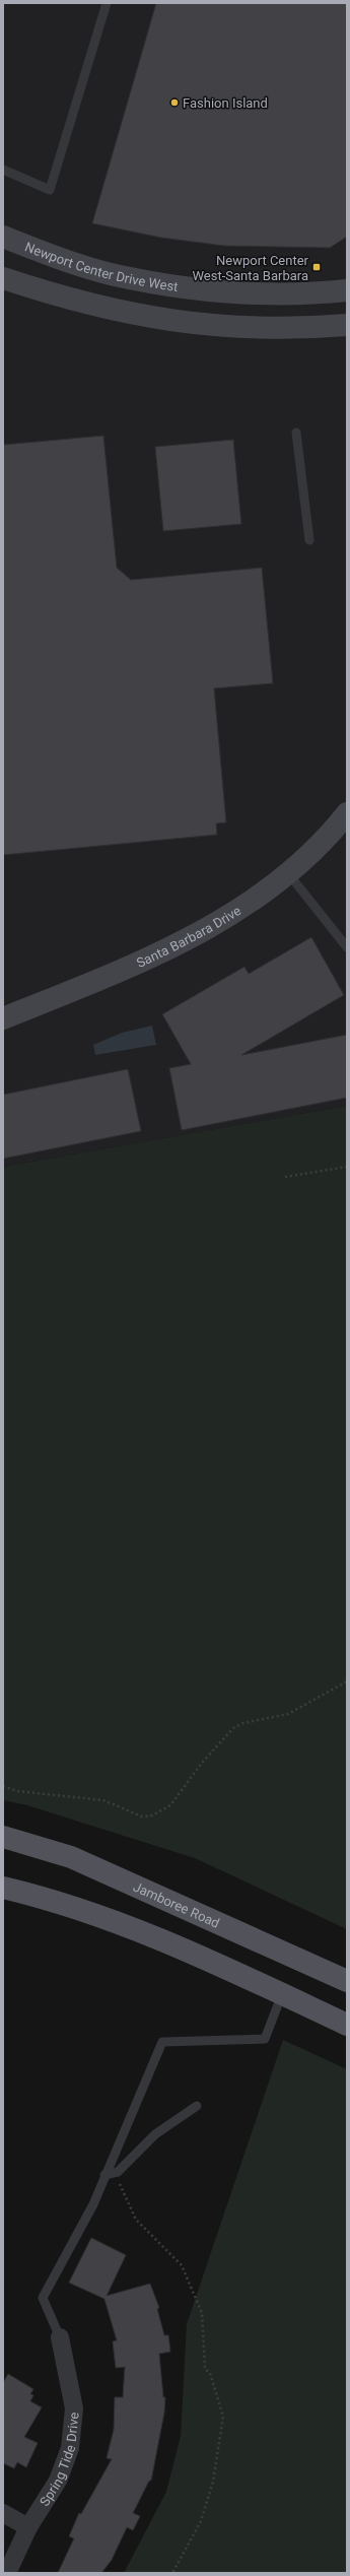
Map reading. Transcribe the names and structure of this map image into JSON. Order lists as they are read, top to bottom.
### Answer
{
  "streets": {
    "main road": ["Newport Center Drive West", "Santa Barbara Drive", "Jamboree Road"],
    "street": ["Spring Tide Drive"]
  },
  "places": {
    "other": ["Fashion Island"],
    "transit": ["Newport Center West-Santa Barbara"]
  }
}
